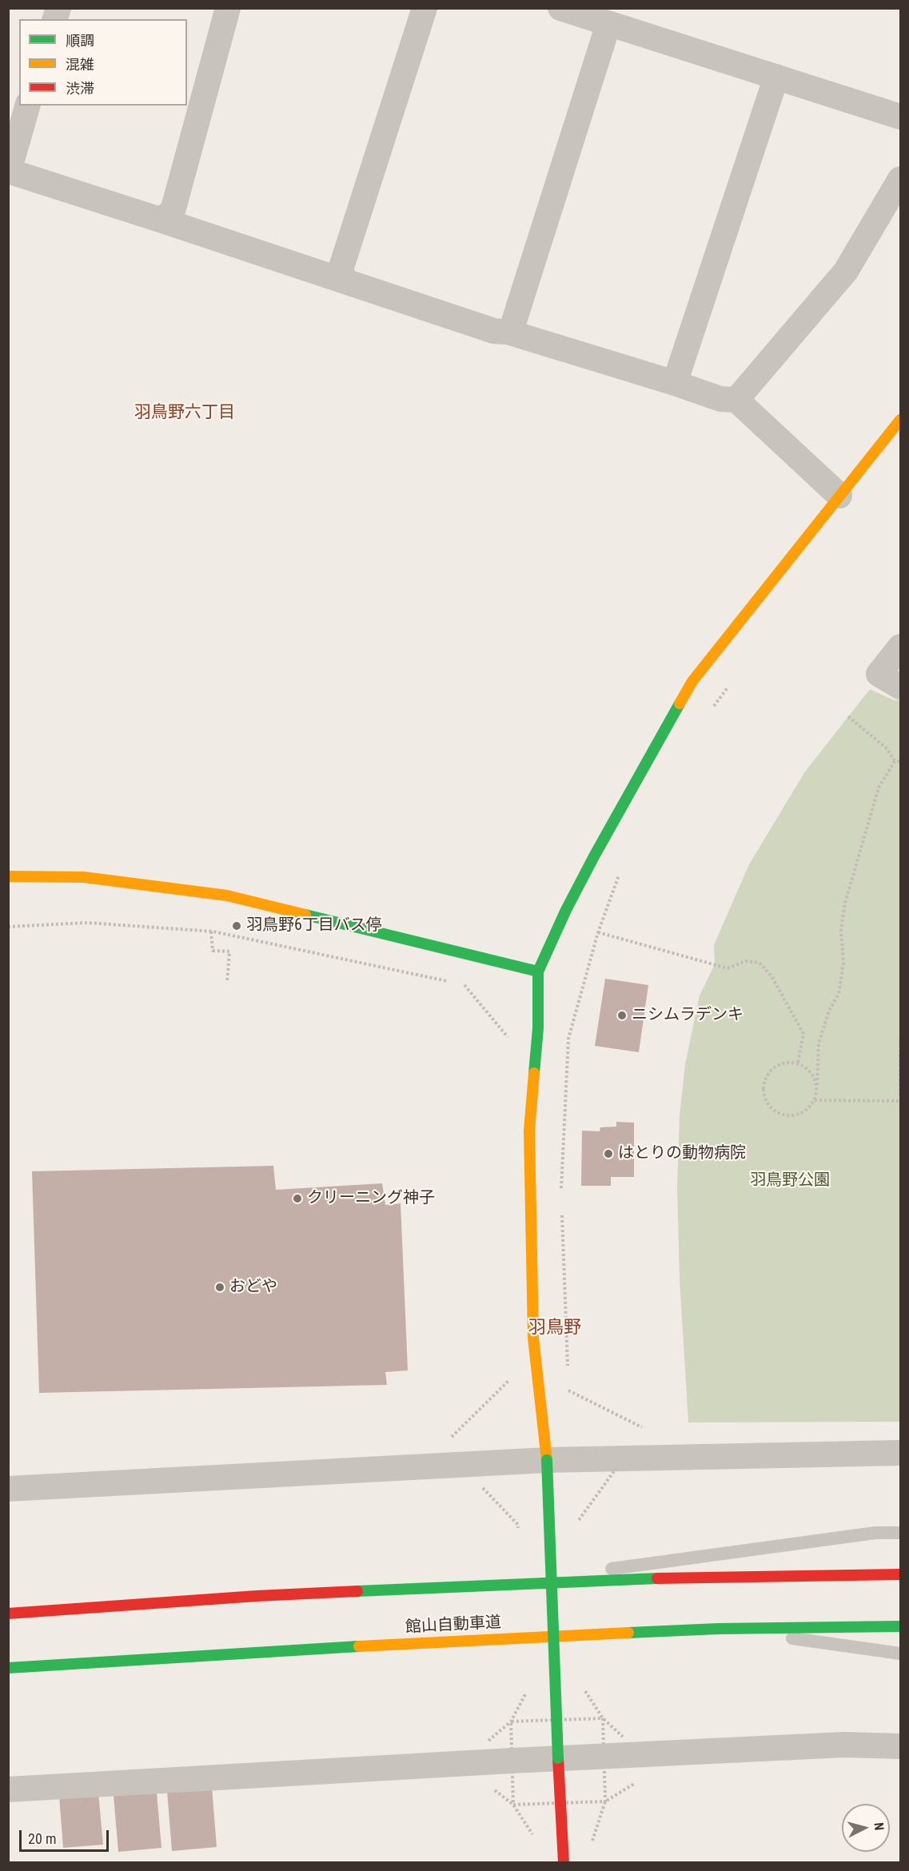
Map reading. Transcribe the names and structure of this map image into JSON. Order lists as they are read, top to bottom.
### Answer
{
  "streets": {
    "main road": ["館山自動車道"]
  },
  "districts": ["羽鳥野六丁目", "羽鳥野"],
  "parks": ["羽鳥野公園"],
  "places": [
    "羽鳥野6丁目バス停",
    "ニシムラデンキ",
    "はとりの動物病院",
    "クリーニング神子",
    "おどや"
  ],
  "legend": ["順調", "混雑", "渋滞"],
  "scale_bar": "20 m",
  "north": "right"
}
